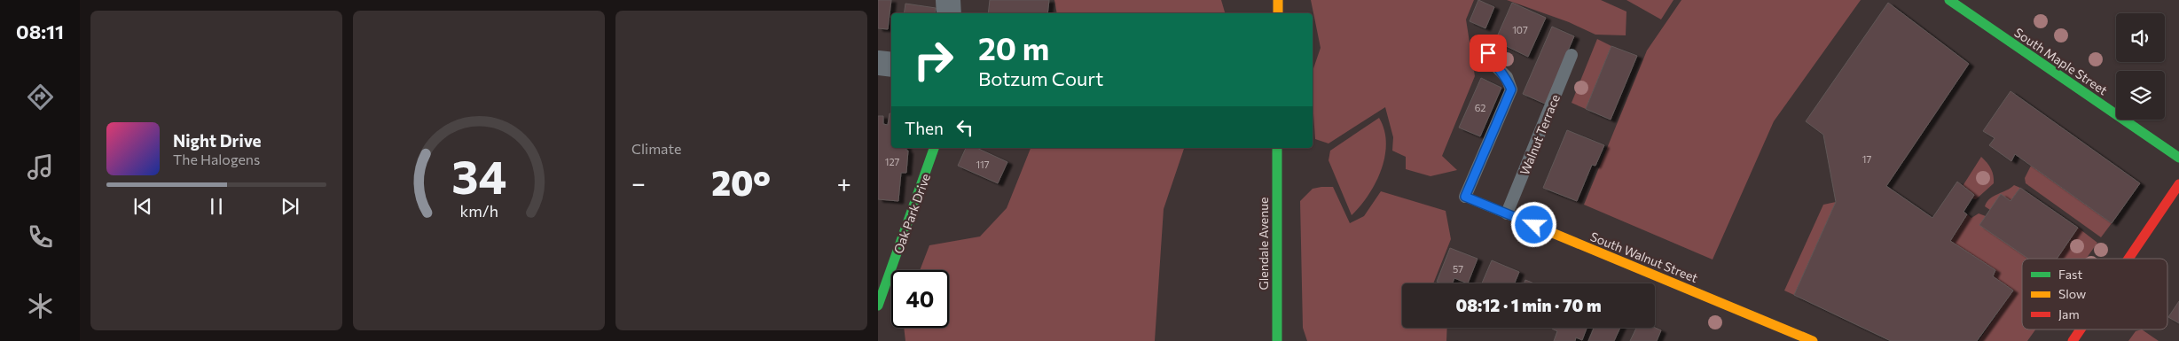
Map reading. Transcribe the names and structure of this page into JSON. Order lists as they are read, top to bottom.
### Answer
{
  "streets": {
    "street": [
      "South Maple Street",
      "Oak Park Drive",
      "Glendale Avenue",
      "South Walnut Street"
    ],
    "lane": ["Walnut Terrace"]
  },
  "crossings": [
    ["Walnut Terrace", "South Walnut Street"]
  ],
  "house_numbers": [
    "107",
    "62",
    "17",
    "127",
    "117",
    "57"
  ],
  "legend": ["Fast", "Slow", "Jam"],
  "page": {
    "tabs": "08:11",
    "tile": "Climate",
    "turn": ["20 m", "Botzum Court"],
    "then": "Then",
    "song": ["Night Drive", "The Halogens"],
    "heat": ["−", "20°", "+"],
    "limit": "40",
    "trip": "08:12 · 1 min · 70 m",
    "gauge": ["34", "km/h"]
  }
}
